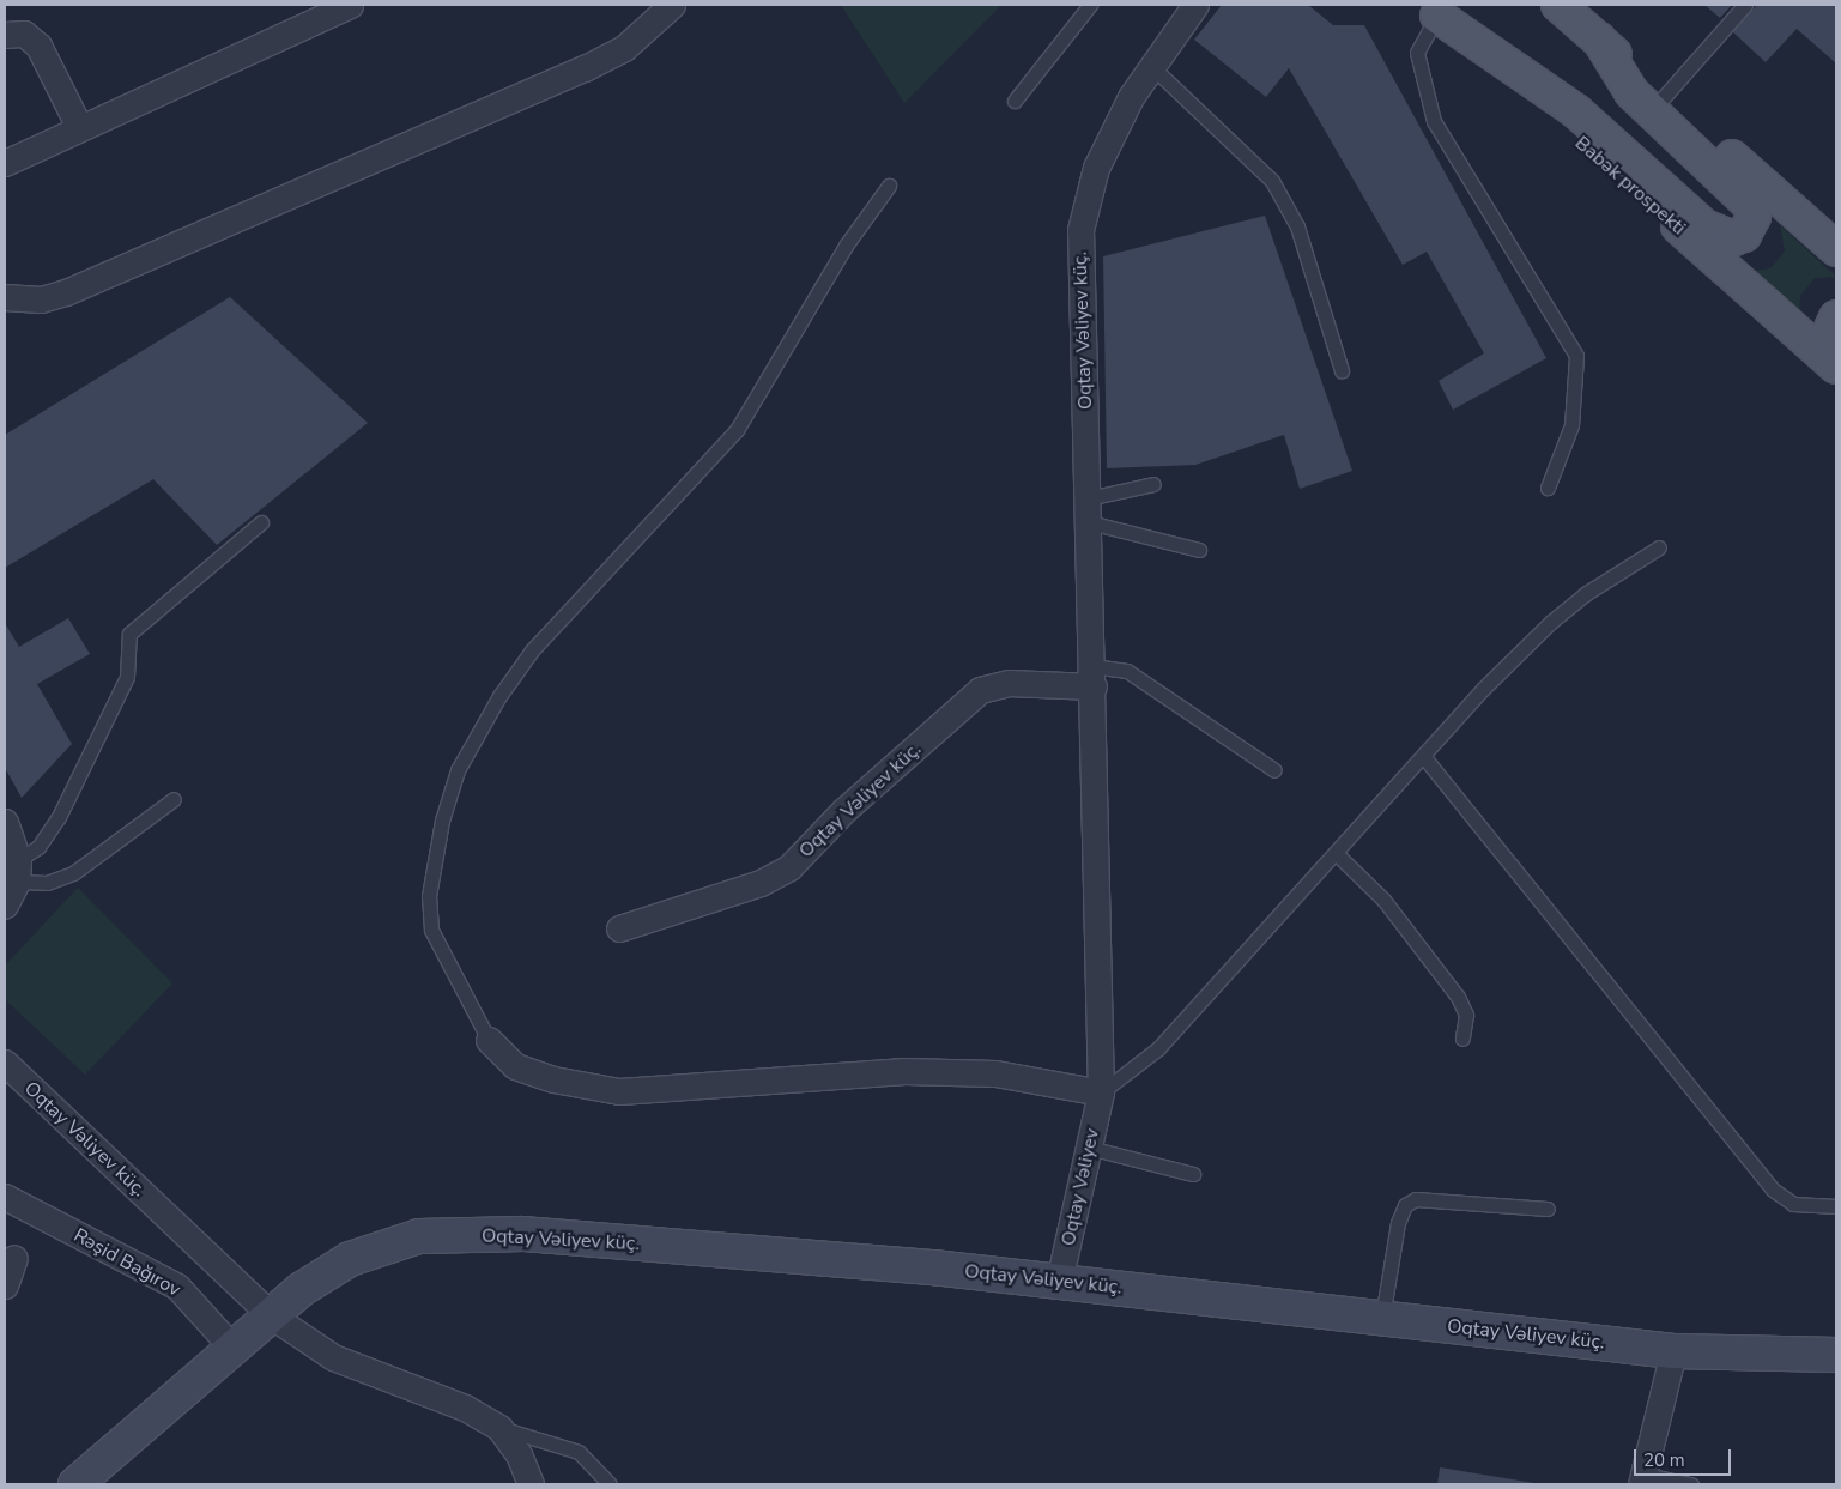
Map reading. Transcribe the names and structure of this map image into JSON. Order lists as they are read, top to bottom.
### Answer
{
  "streets": {
    "main road": ["Babək prospekti"],
    "street": ["Oqtay Vəliyev küç.", "Oqtay Vəliyev", "Rəşid Bağırov"]
  },
  "crossings": [
    ["Oqtay Vəliyev küç.", "Oqtay Vəliyev"],
    ["Oqtay Vəliyev küç.", "Rəşid Bağırov"]
  ],
  "scale_bar": "20 m"
}
